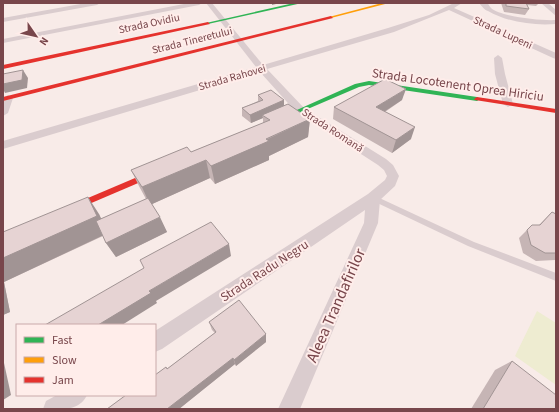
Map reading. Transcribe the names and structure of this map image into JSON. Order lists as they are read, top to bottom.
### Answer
{
  "streets": {
    "main road": ["Strada Ovidiu", "Strada Tineretului", "Strada Locotenent Oprea Hiriciu"],
    "street": [
      "Strada Lupeni",
      "Strada Rahovei",
      "Strada Romană",
      "Strada Radu Negru",
      "Aleea Trandafirilor"
    ]
  },
  "crossings": [
    ["Strada Ovidiu", "Strada Romană"],
    ["Strada Lupeni", "Strada Rahovei"],
    ["Strada Tineretului", "Strada Romană"],
    ["Strada Rahovei", "Strada Romană"],
    ["Strada Locotenent Oprea Hiriciu", "Strada Romană"],
    ["Strada Romană", "Strada Radu Negru"],
    ["Strada Romană", "Aleea Trandafirilor"],
    ["Strada Radu Negru", "Aleea Trandafirilor"]
  ],
  "legend": ["Fast", "Slow", "Jam"],
  "north": "bottom right"
}
